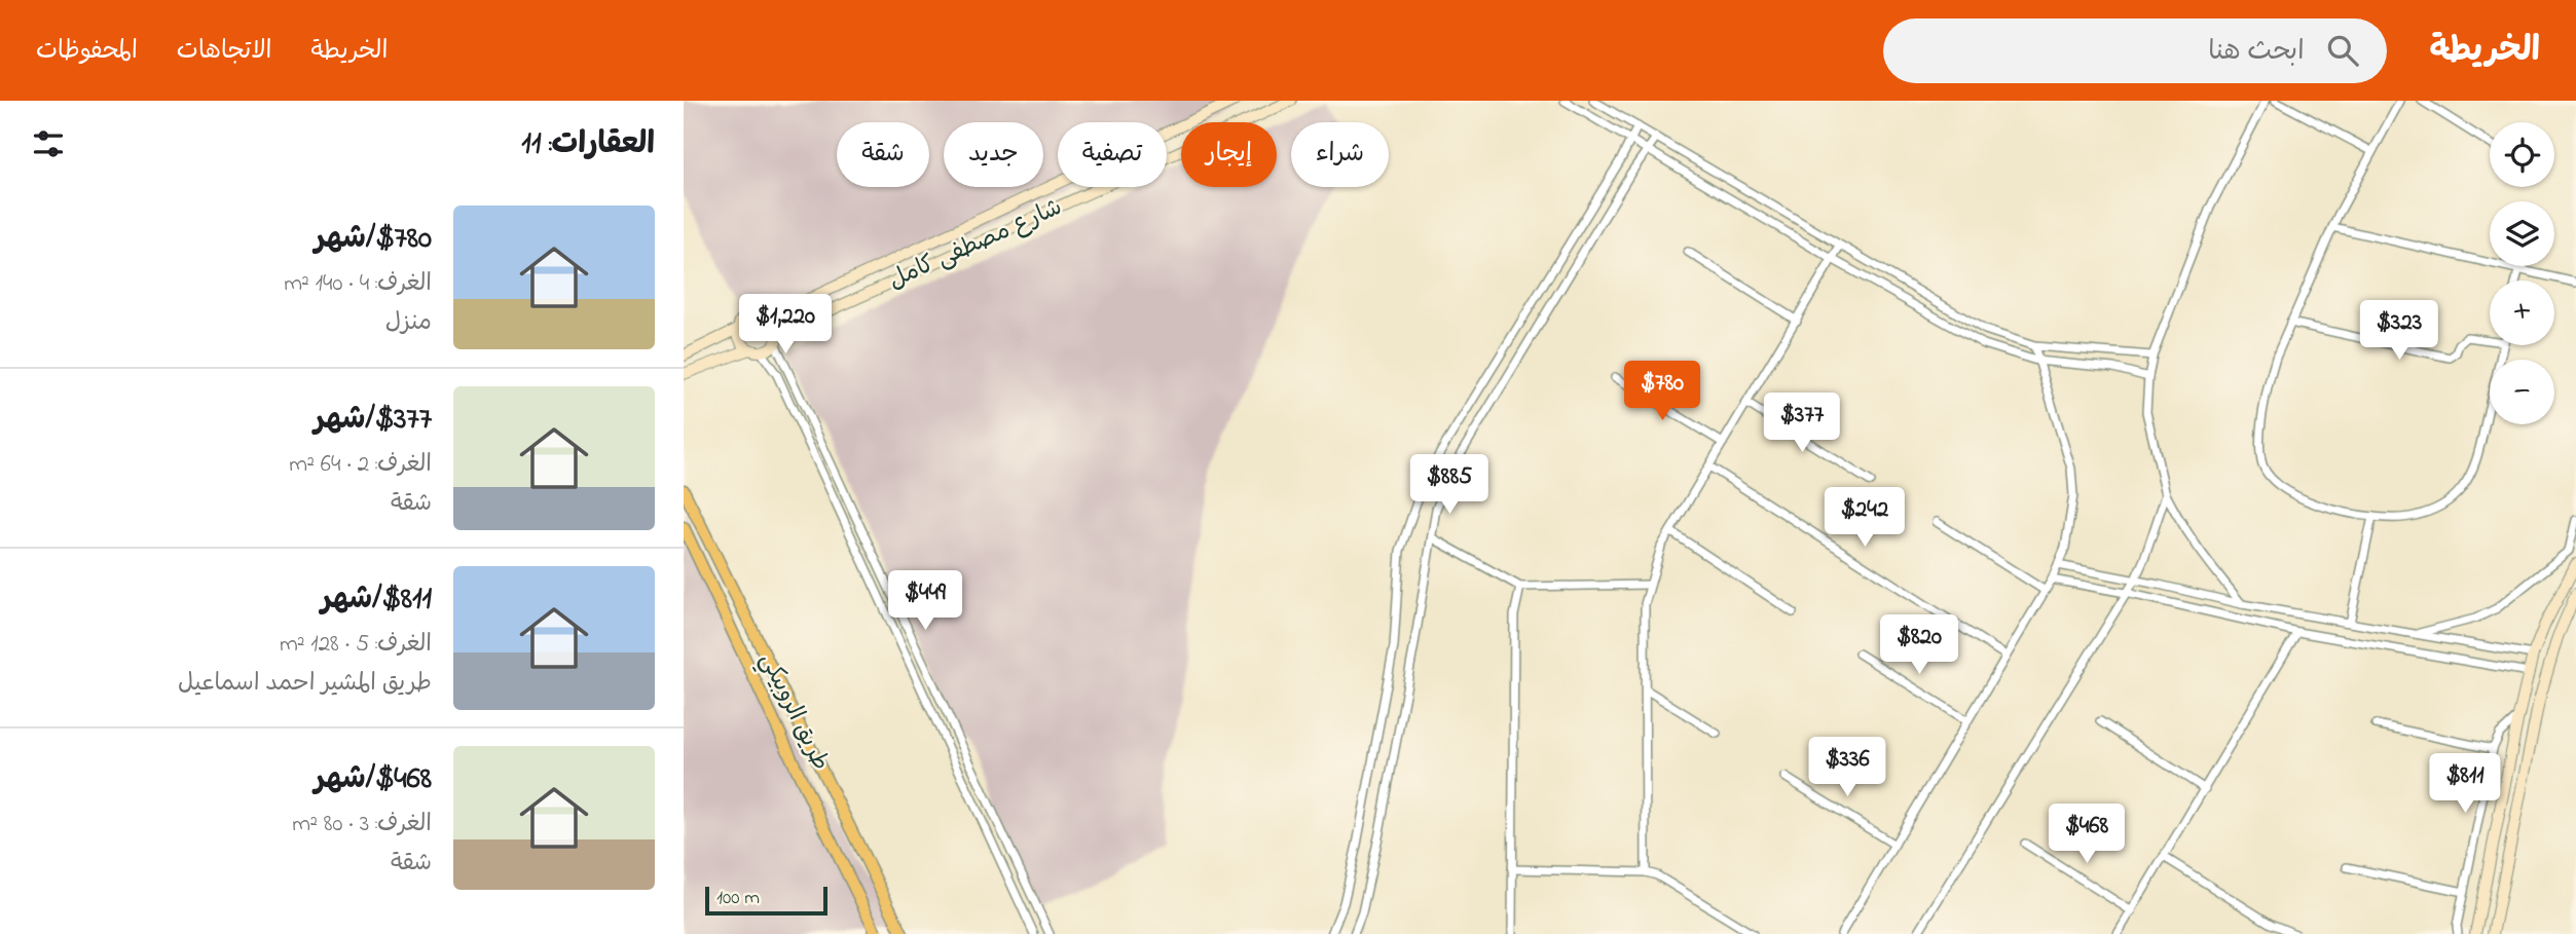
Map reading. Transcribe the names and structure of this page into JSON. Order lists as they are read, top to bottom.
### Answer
{
  "streets": {
    "main road": ["طريق الروبيكي"],
    "street": ["شارع مصطفى كامل"]
  },
  "scale_bar": "100 m",
  "page": {
    "header": "الخريطة",
    "search": "ابحث هنا",
    "nav": ["الخريطة", "الاتجاهات", "المحفوظات"],
    "heading": "العقارات: 11",
    "map_buttons": ["+", "−"],
    "chip": [
      "شراء",
      "إيجار",
      "تصفية",
      "جديد",
      "شقة"
    ],
    "list": [
      {
        "name": "$780/شهر",
        "note": "الغرف: 4 · 140 m² · منزل"
      },
      {
        "name": "$377/شهر",
        "note": "الغرف: 2 · 64 m² · شقة"
      },
      {
        "name": "$811/شهر",
        "note": "الغرف: 5 · 128 m² · طريق المشير احمد اسماعيل"
      },
      {
        "name": "$468/شهر",
        "note": "الغرف: 3 · 80 m² · شقة"
      }
    ],
    "price": [
      "$1,220",
      "$323",
      "$780",
      "$377",
      "$885",
      "$242",
      "$449",
      "$820",
      "$336",
      "$811",
      "$468"
    ],
    "scale": "100 m"
  }
}
